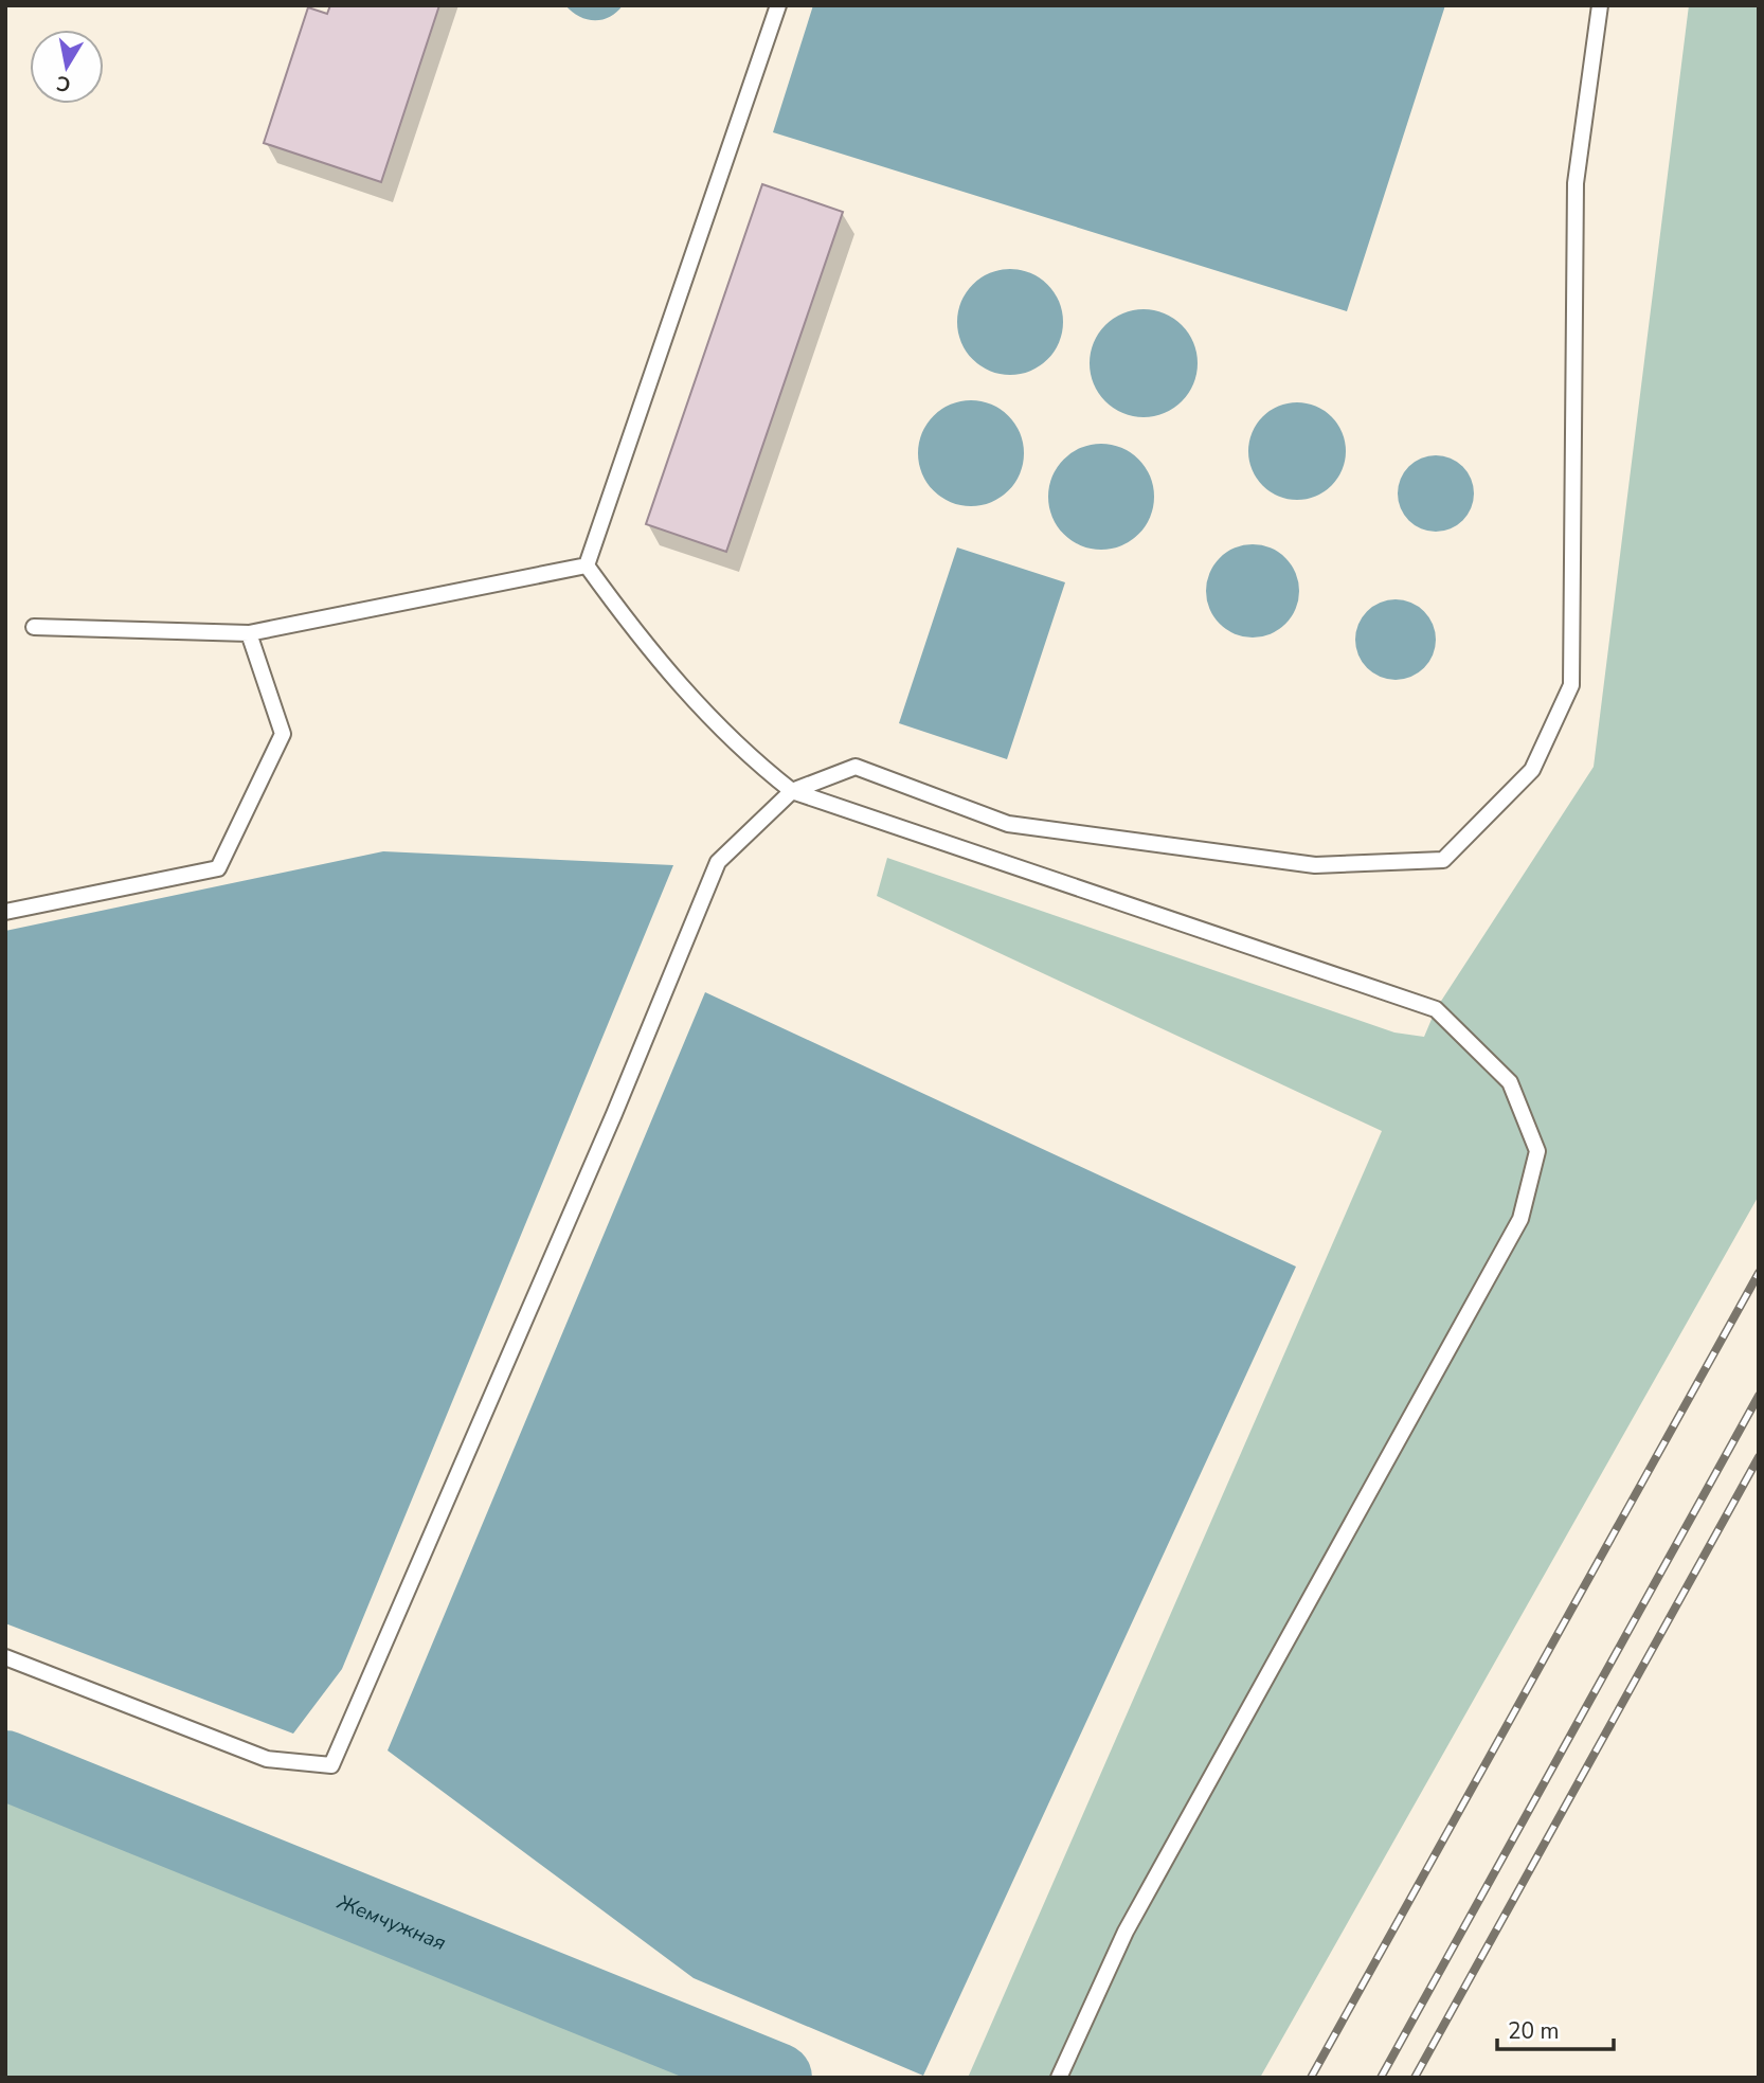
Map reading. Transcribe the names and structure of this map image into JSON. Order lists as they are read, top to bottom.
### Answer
{
  "water": ["Жемчужная"],
  "scale_bar": "20 m",
  "north": "bottom"
}
